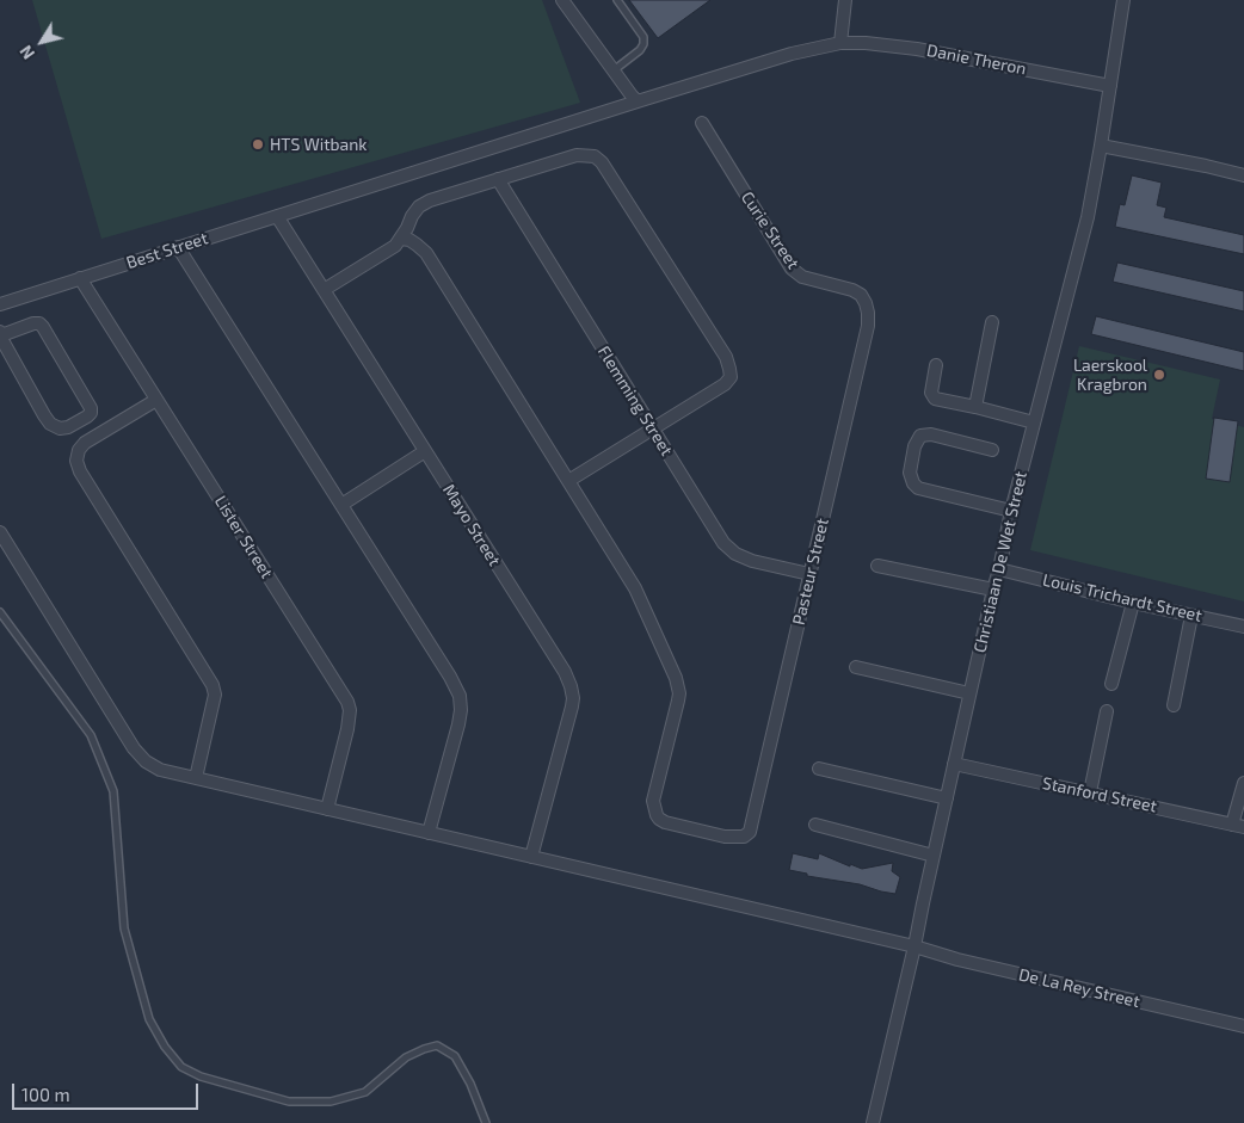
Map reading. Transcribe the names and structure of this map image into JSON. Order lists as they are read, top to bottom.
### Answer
{
  "streets": {
    "street": [
      "Danie Theron",
      "Curie Street",
      "Best Street",
      "Flemming Street",
      "Mayo Street",
      "Lister Street",
      "Christiaan De Wet Street",
      "Pasteur Street",
      "Louis Trichardt Street",
      "Stanford Street",
      "De La Rey Street"
    ]
  },
  "crossings": [
    ["Danie Theron", "Best Street"],
    ["Danie Theron", "Christiaan De Wet Street"],
    ["Curie Street", "Pasteur Street"],
    ["Best Street", "Mayo Street"],
    ["Best Street", "Lister Street"],
    ["Flemming Street", "Pasteur Street"],
    ["Mayo Street", "De La Rey Street"],
    ["Lister Street", "De La Rey Street"],
    ["Christiaan De Wet Street", "Louis Trichardt Street"],
    ["Christiaan De Wet Street", "Stanford Street"],
    ["Christiaan De Wet Street", "De La Rey Street"]
  ],
  "places": ["HTS Witbank", "Laerskool Kragbron"],
  "scale_bar": "100 m",
  "north": "bottom left"
}
